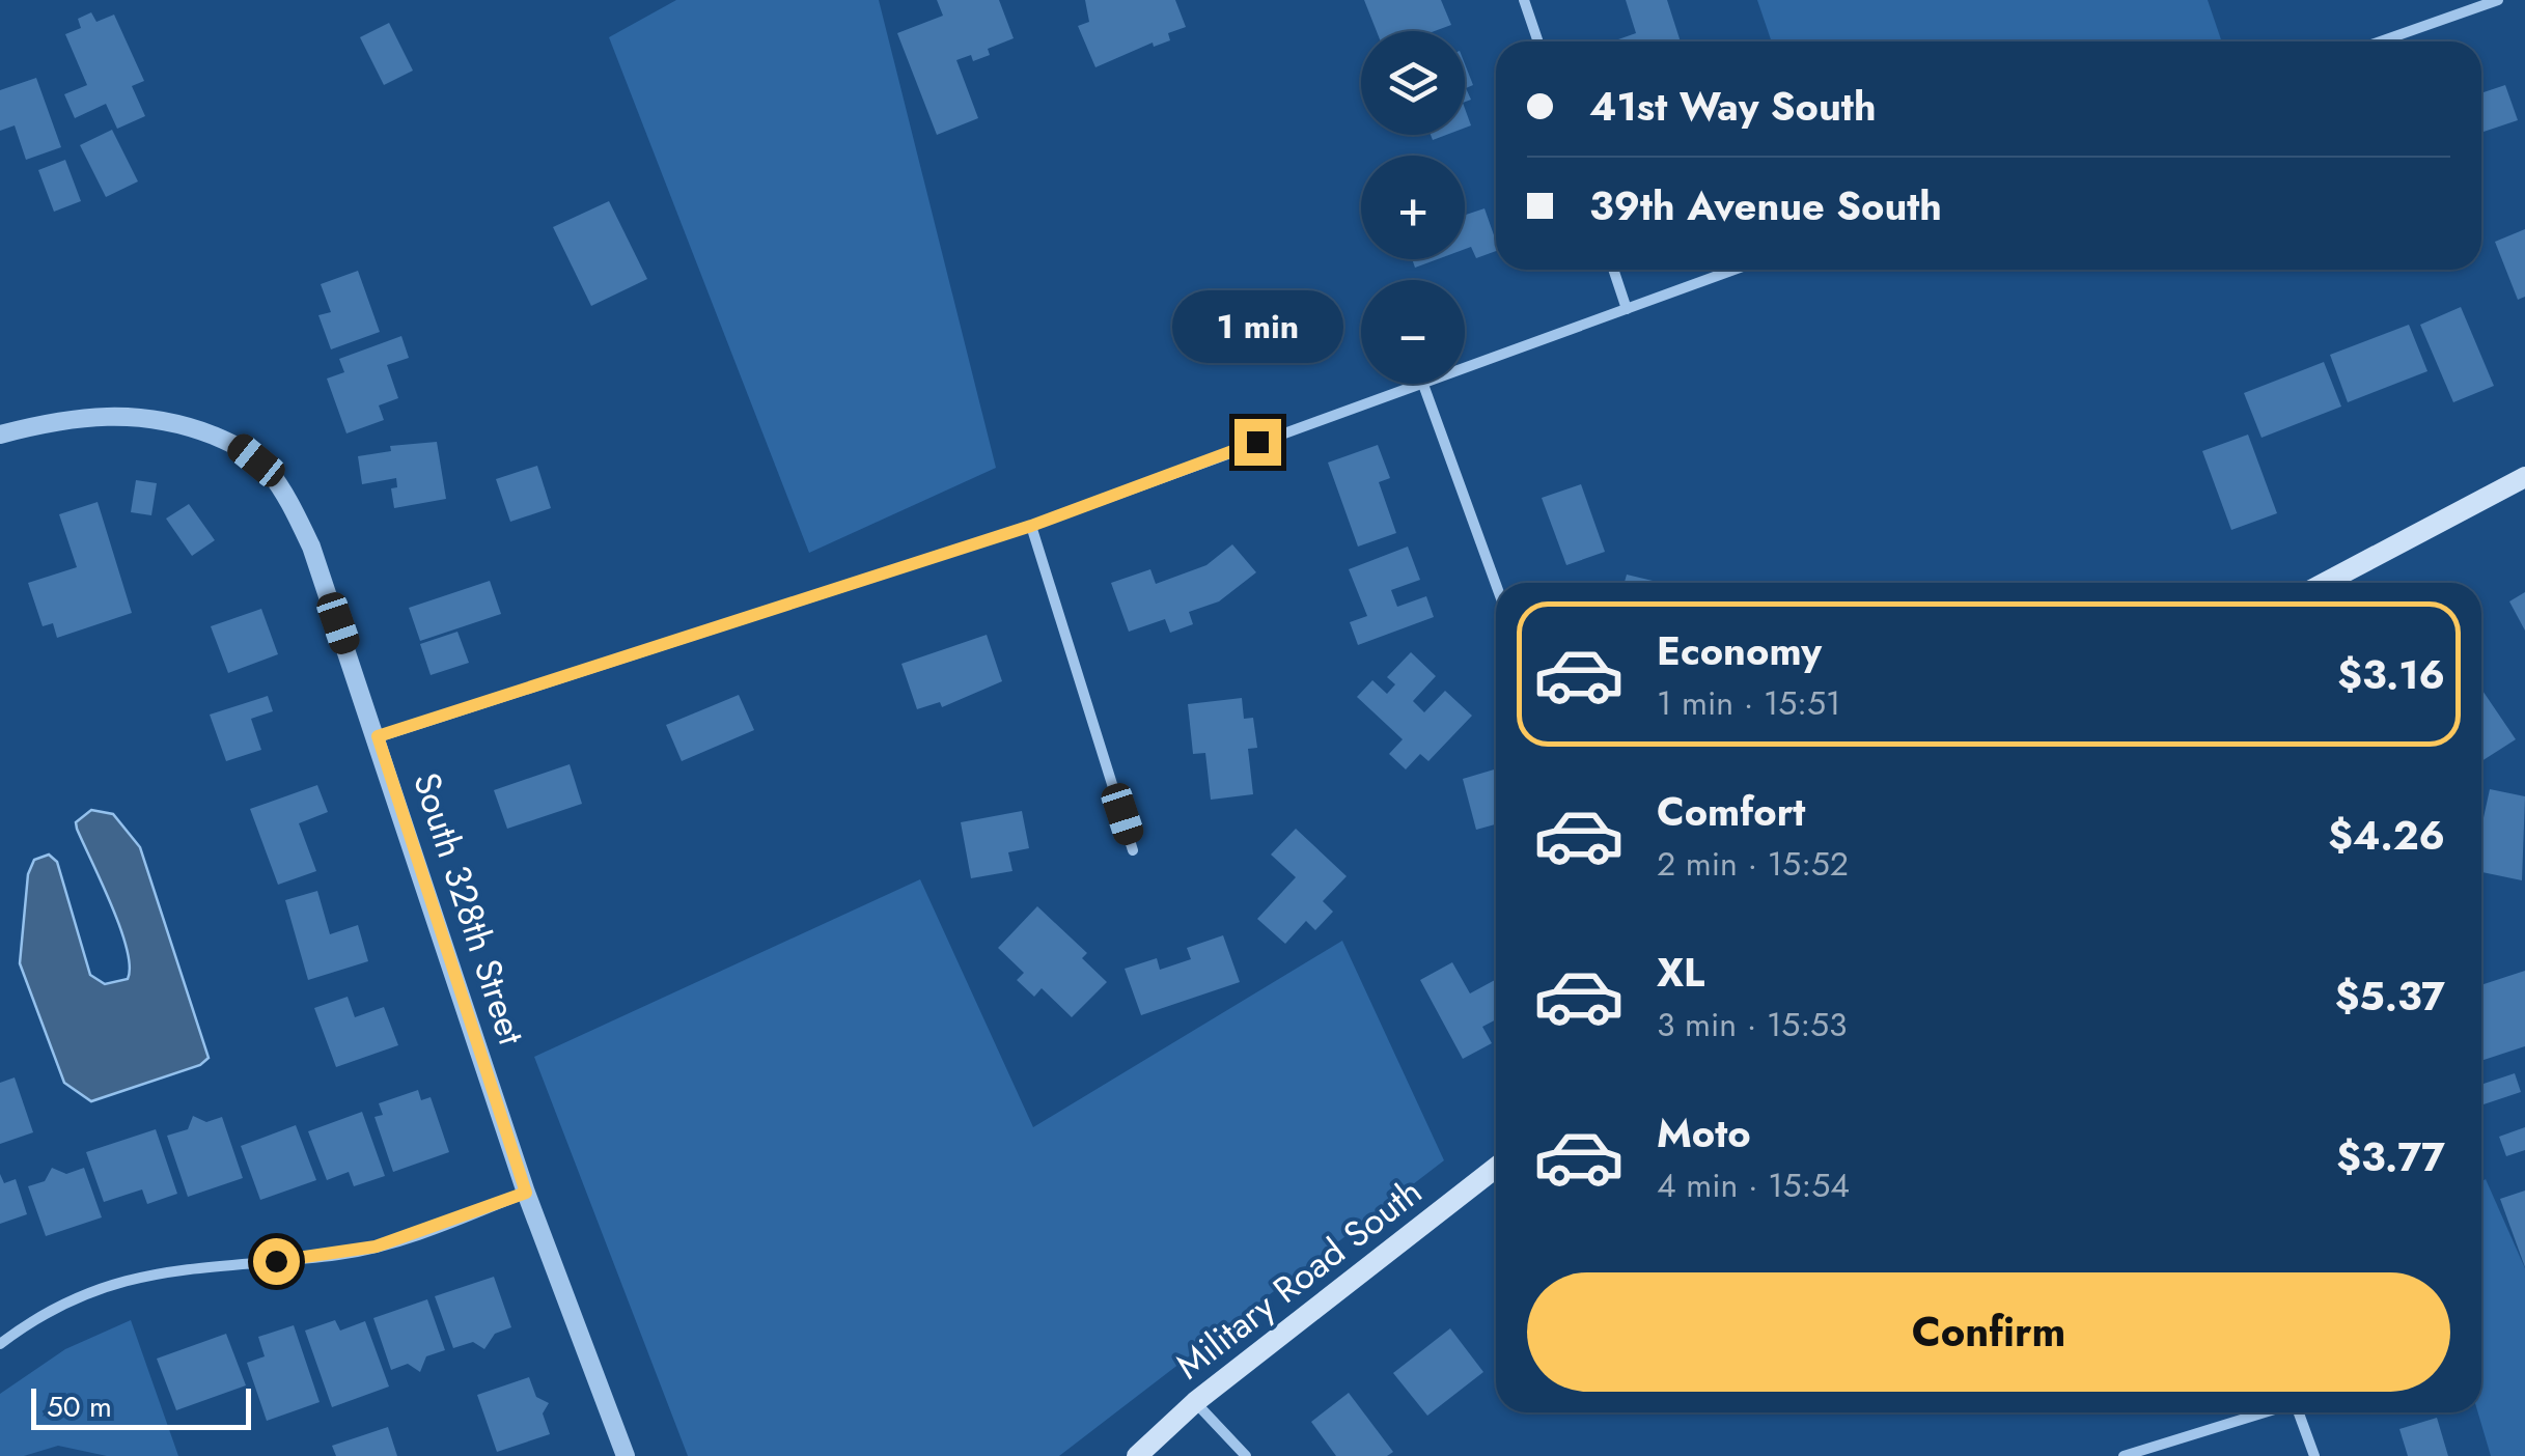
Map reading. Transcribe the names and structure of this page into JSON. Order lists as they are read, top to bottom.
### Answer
{
  "streets": {
    "main road": ["Military Road South"],
    "street": ["South 328th Street"]
  },
  "scale_bar": "50 m",
  "page": {
    "map_buttons": ["+", "−"],
    "banner": ["41st Way South", "39th Avenue South"],
    "bubble": "1 min",
    "list": [
      {
        "name": "Economy",
        "note": "1 min · 15:51",
        "value": "$3.16"
      },
      {
        "name": "Comfort",
        "note": "2 min · 15:52",
        "value": "$4.26"
      },
      {
        "name": "XL",
        "note": "3 min · 15:53",
        "value": "$5.37"
      },
      {
        "name": "Moto",
        "note": "4 min · 15:54",
        "value": "$3.77"
      }
    ],
    "buttons": "Confirm",
    "scale": "50 m"
  }
}
